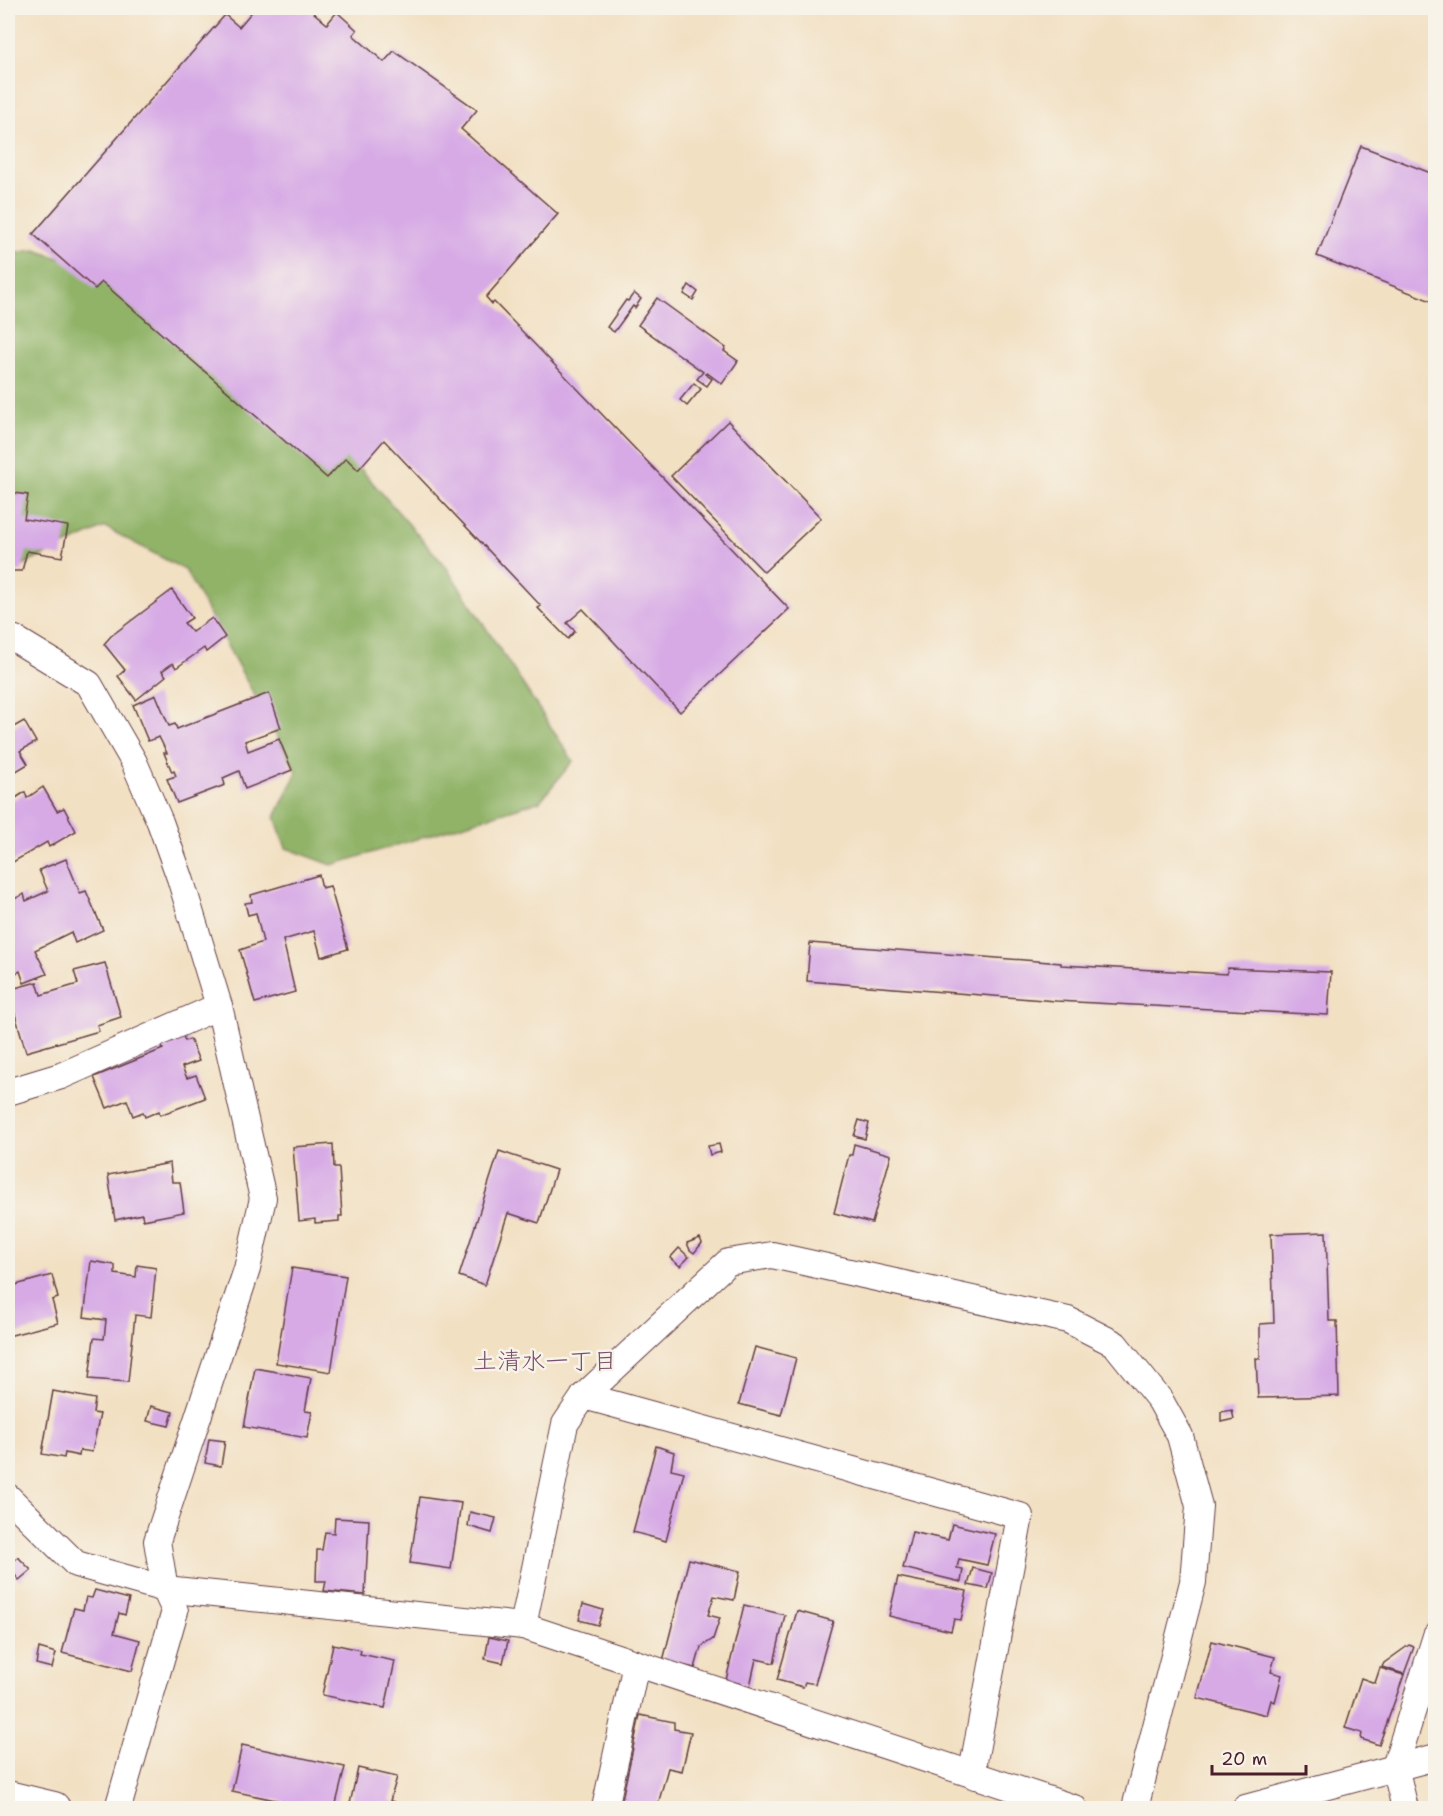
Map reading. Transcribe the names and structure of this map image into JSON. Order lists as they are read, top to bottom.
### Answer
{
  "districts": ["土清水一丁目"],
  "scale_bar": "20 m"
}
